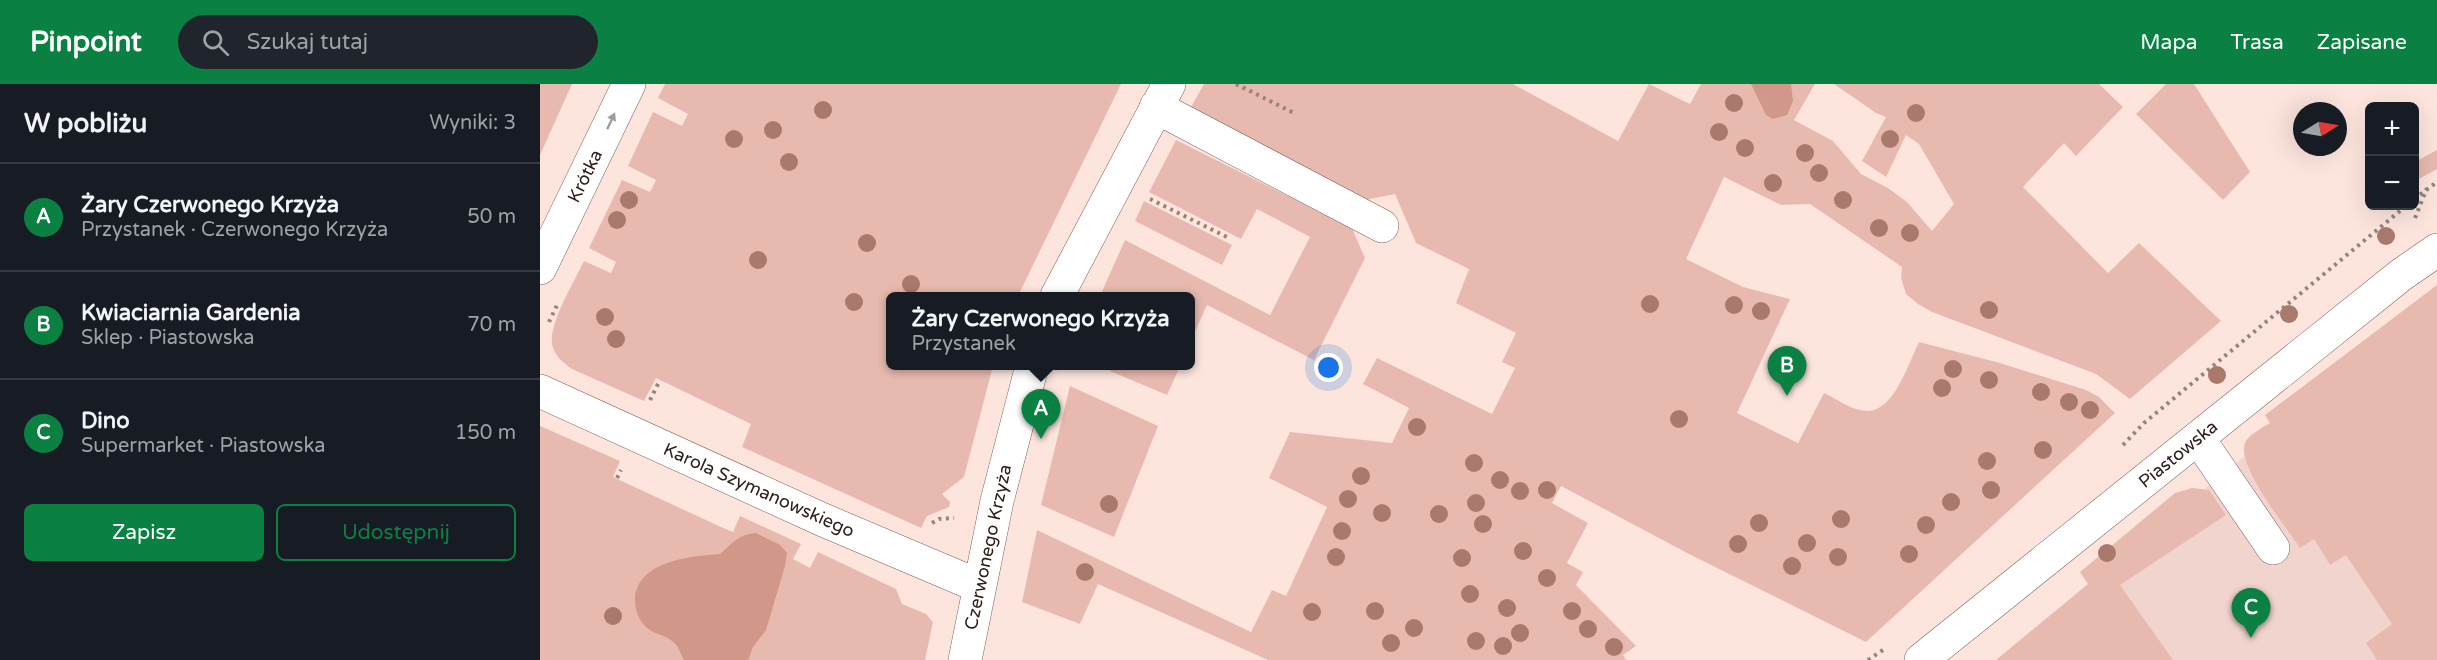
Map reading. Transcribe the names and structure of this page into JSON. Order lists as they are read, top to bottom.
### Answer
{
  "streets": {
    "street": [
      "Krótka",
      "Piastowska",
      "Karola Szymanowskiego",
      "Czerwonego Krzyża"
    ]
  },
  "crossings": [
    ["Karola Szymanowskiego", "Czerwonego Krzyża"]
  ],
  "one_way": ["Krótka"],
  "north": "right",
  "page": {
    "header": "Pinpoint",
    "search": "Szukaj tutaj",
    "nav": ["Mapa", "Trasa", "Zapisane"],
    "heading": ["W pobliżu", "Wyniki: 3"],
    "map_buttons": ["+", "−"],
    "list": [
      {
        "mark": "A",
        "name": "Żary Czerwonego Krzyża",
        "note": "Przystanek · Czerwonego Krzyża",
        "value": "50 m"
      },
      {
        "mark": "B",
        "name": "Kwiaciarnia Gardenia",
        "note": "Sklep · Piastowska",
        "value": "70 m"
      },
      {
        "mark": "C",
        "name": "Dino",
        "note": "Supermarket · Piastowska",
        "value": "150 m"
      }
    ],
    "popup": ["Żary Czerwonego Krzyża", "Przystanek"],
    "pins": ["B", "A", "C"],
    "buttons": ["Zapisz", "Udostępnij"]
  }
}
